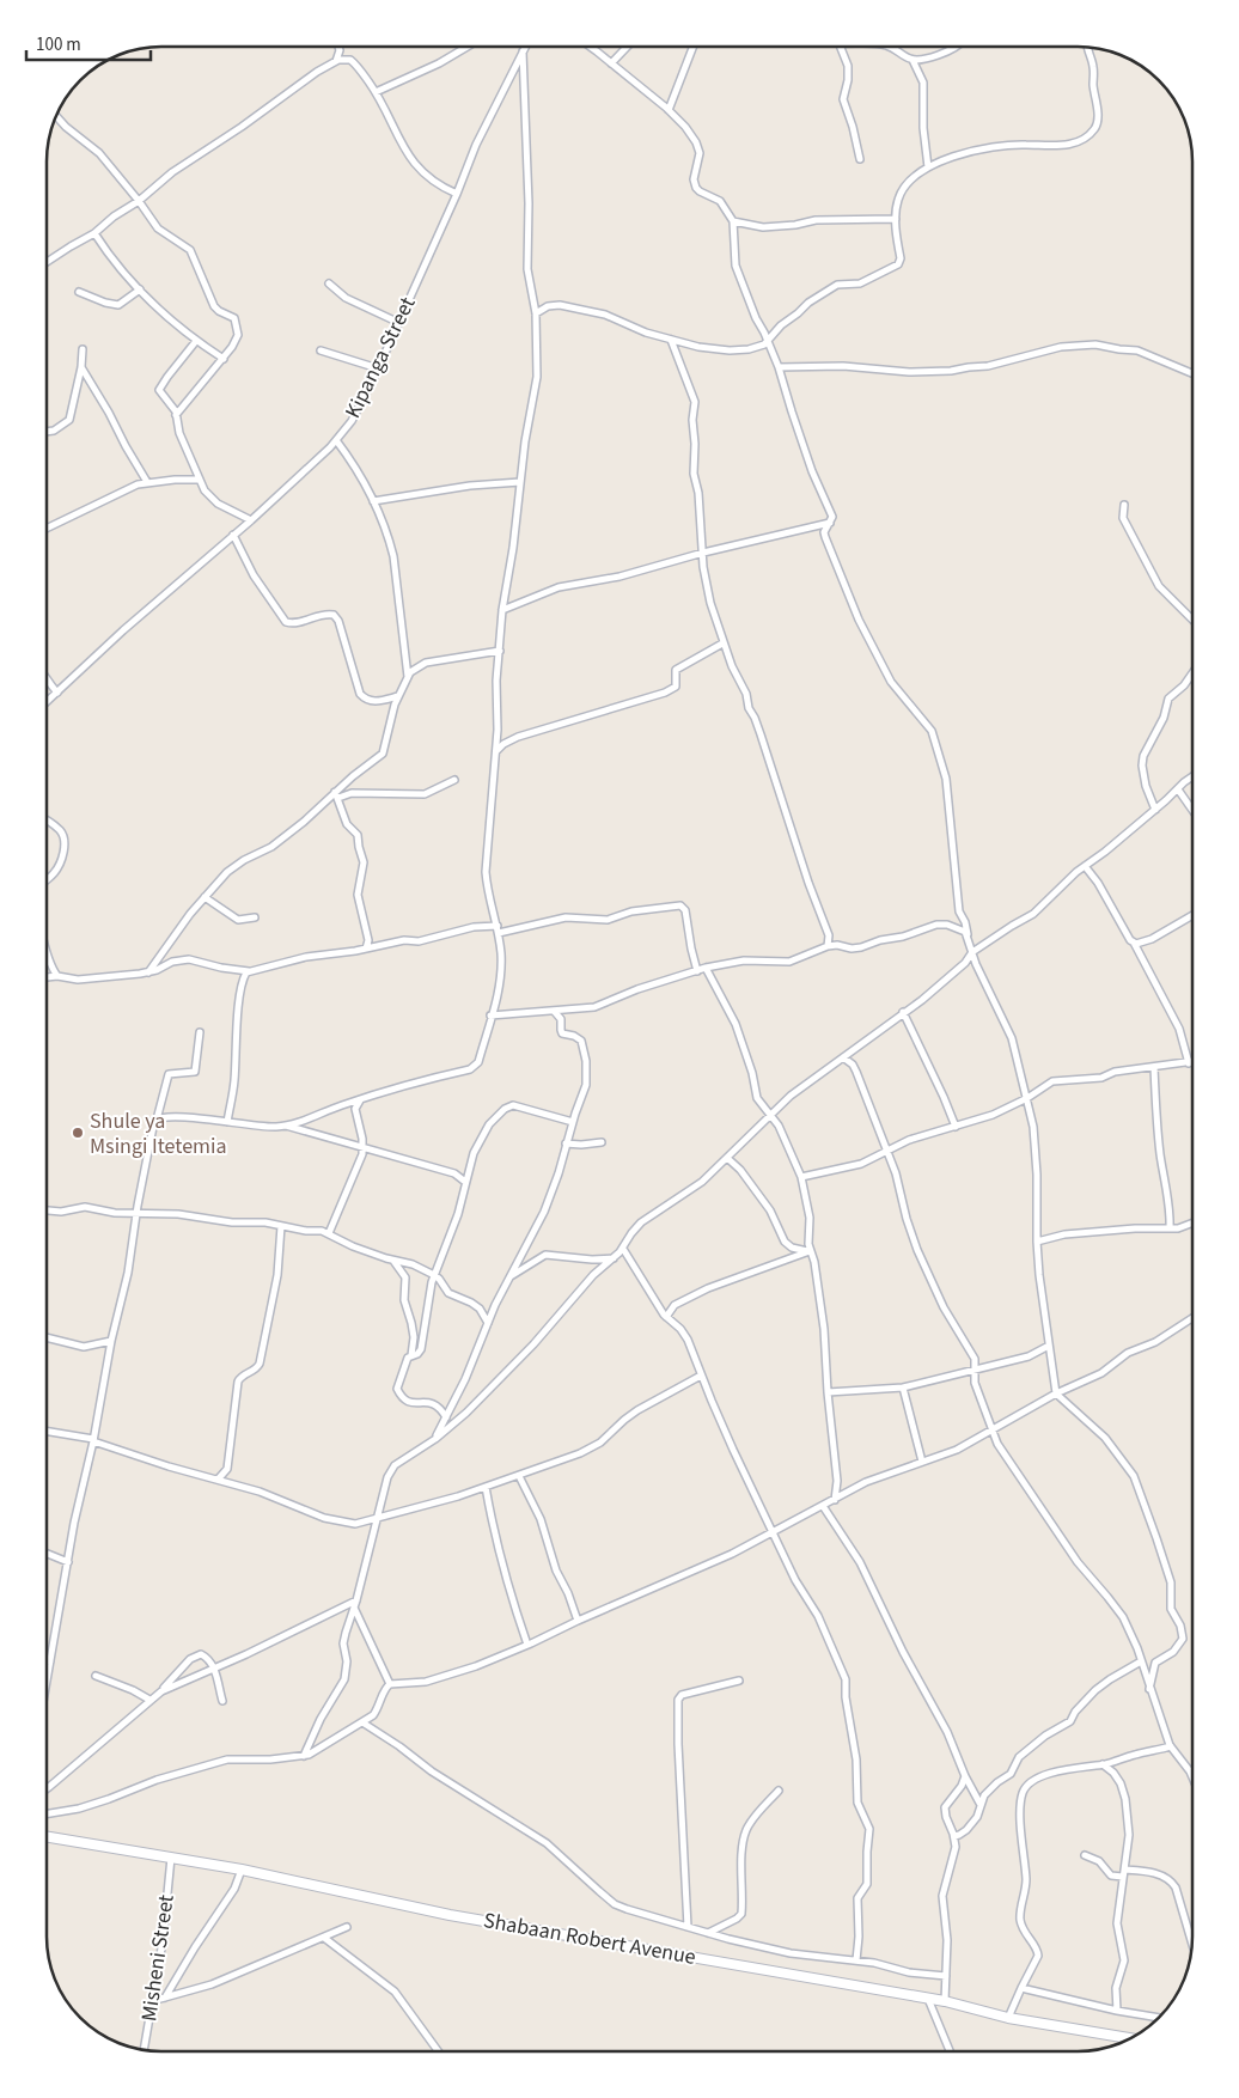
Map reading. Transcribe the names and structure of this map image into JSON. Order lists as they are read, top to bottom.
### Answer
{
  "streets": {
    "street": ["Kipanga Street", "Shabaan Robert Avenue", "Misheni Street"]
  },
  "crossings": [
    ["Shabaan Robert Avenue", "Misheni Street"]
  ],
  "places": ["Shule ya Msingi Itetemia"],
  "scale_bar": "100 m"
}
